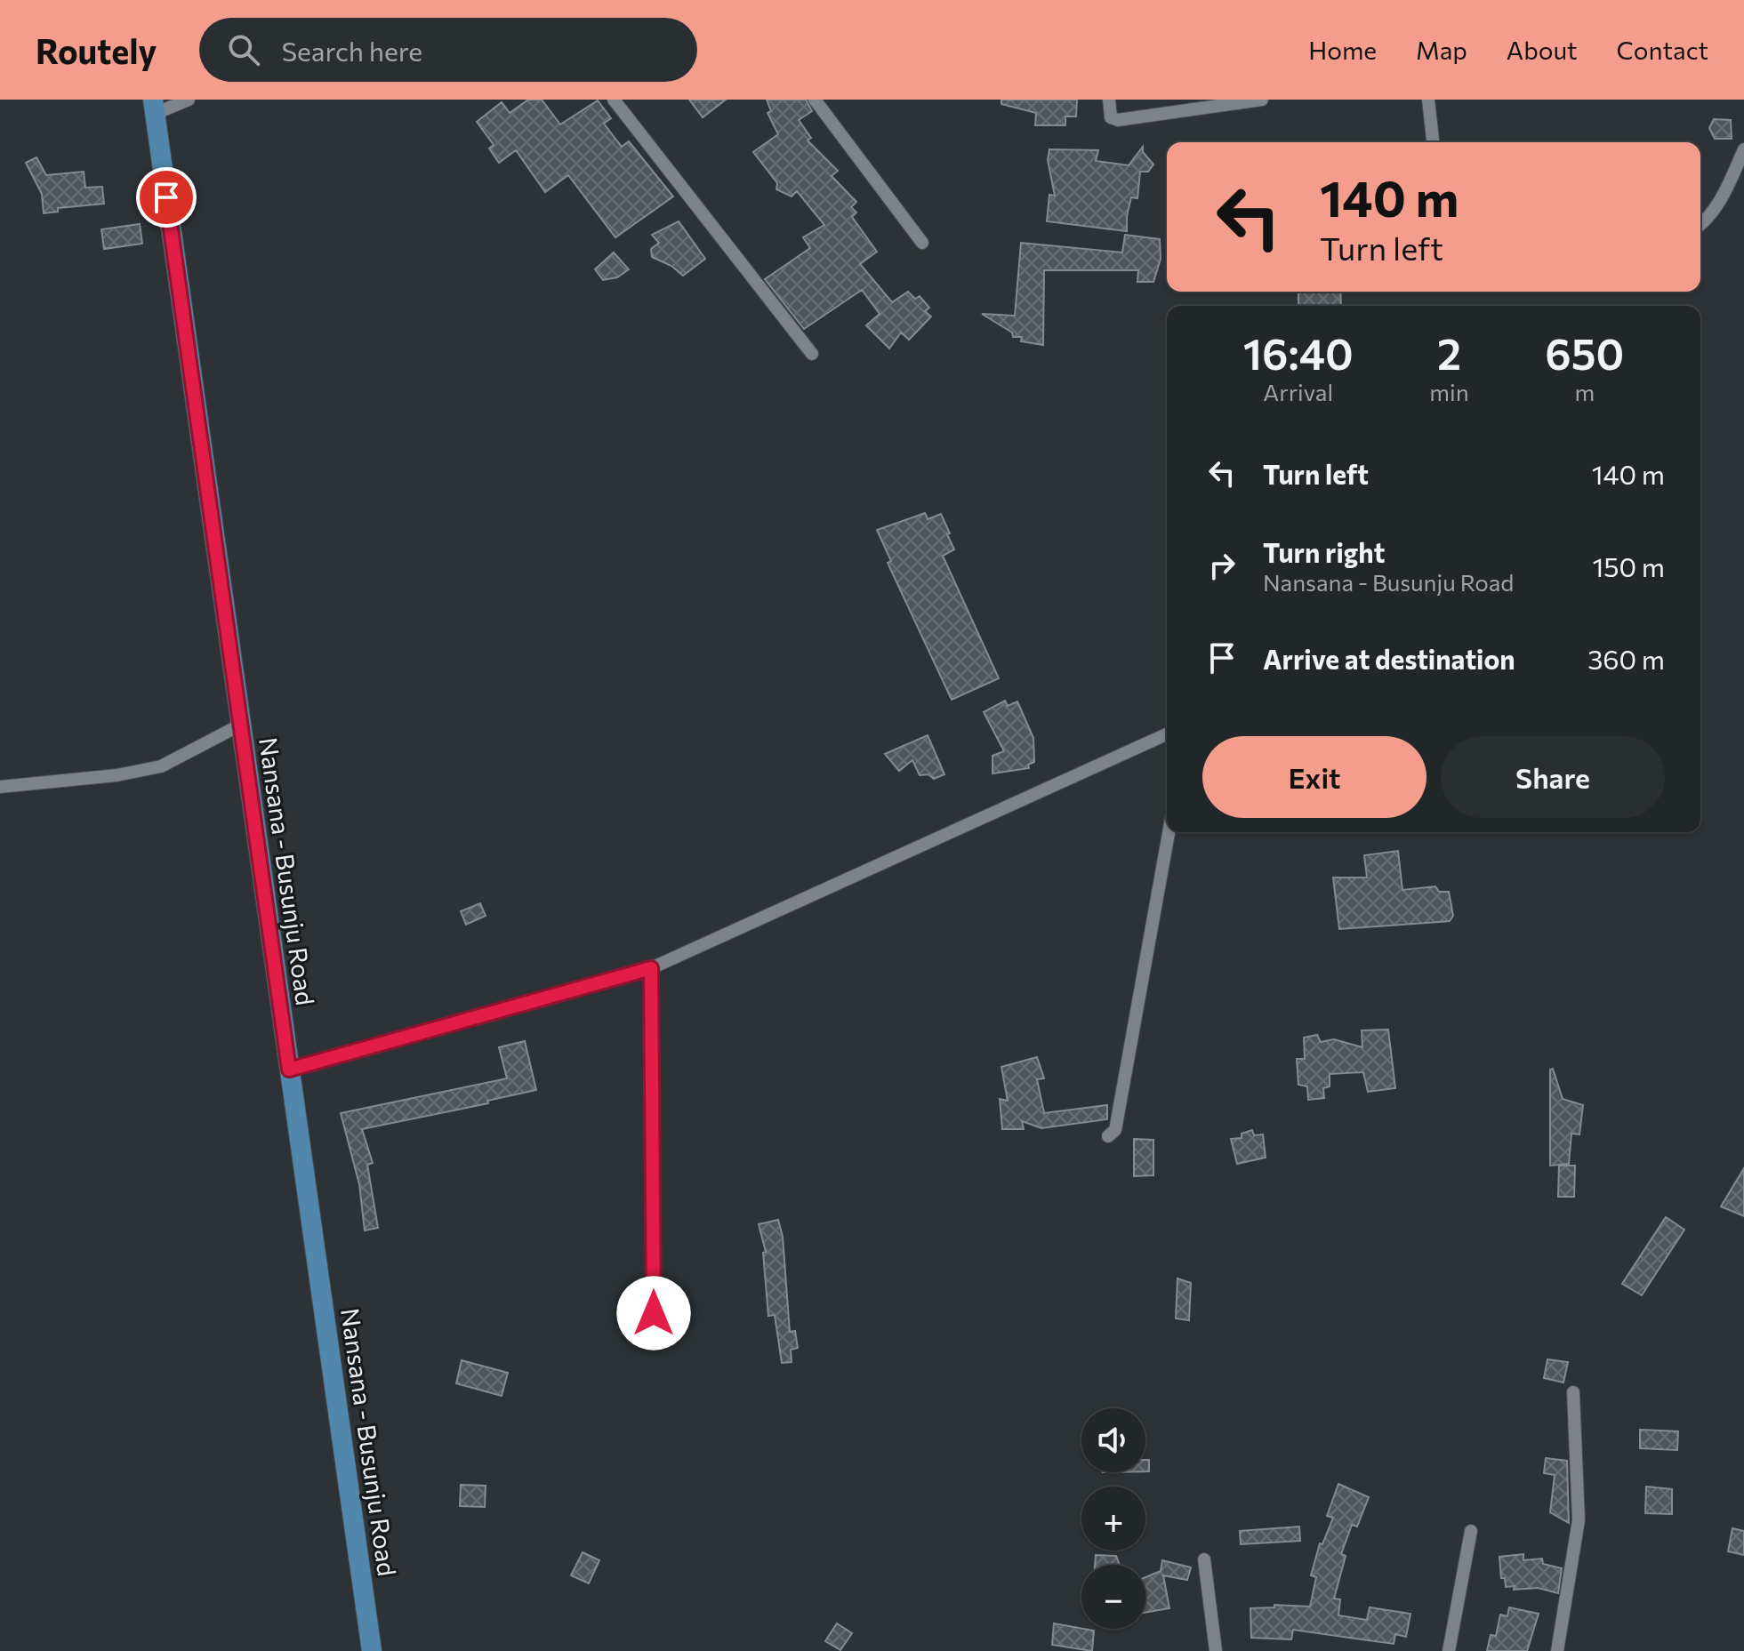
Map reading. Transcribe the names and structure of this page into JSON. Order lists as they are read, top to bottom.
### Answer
{
  "streets": {
    "main road": ["Nansana - Busunju Road"]
  },
  "page": {
    "header": "Routely",
    "search": "Search here",
    "nav": [
      "Home",
      "Map",
      "About",
      "Contact"
    ],
    "turn": ["140 m", "Turn left"],
    "eta": [
      "16:40",
      "Arrival",
      "2",
      "min",
      "650",
      "m"
    ],
    "list": [
      {
        "name": "Turn left",
        "value": "140 m"
      },
      {
        "name": "Turn right",
        "note": "Nansana - Busunju Road",
        "value": "150 m"
      },
      {
        "name": "Arrive at destination",
        "value": "360 m"
      }
    ],
    "buttons": ["Exit", "Share"],
    "map_buttons": ["+", "−"]
  }
}
